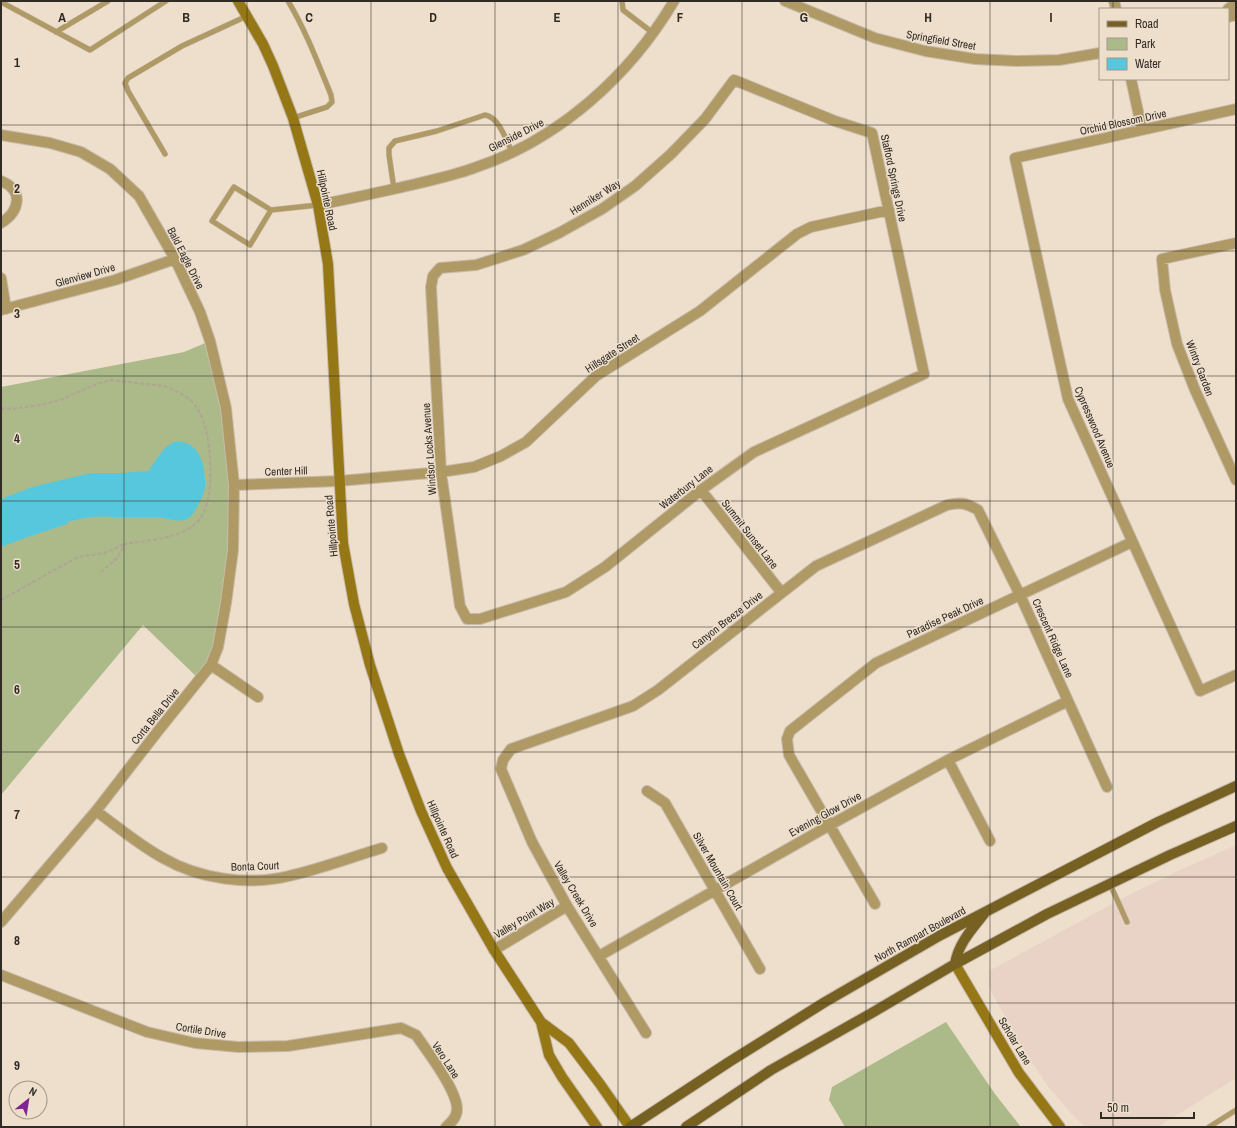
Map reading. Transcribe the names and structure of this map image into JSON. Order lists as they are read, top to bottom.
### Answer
{
  "streets": {
    "main road": ["North Rampart Boulevard"],
    "street": [
      "Springfield Street",
      "Orchid Blossom Drive",
      "Glenside Drive",
      "Stafford Springs Drive",
      "Henniker Way",
      "Hillpointe Road",
      "Bald Eagle Drive",
      "Glenview Drive",
      "Hillsgate Street",
      "Wintry Garden",
      "Cypresswood Avenue",
      "Windsor Locks Avenue",
      "Center Hill",
      "Waterbury Lane",
      "Summit Sunset Lane",
      "Paradise Peak Drive",
      "Canyon Breeze Drive",
      "Crescent Ridge Lane",
      "Corta Bella Drive",
      "Evening Glow Drive",
      "Bonta Court",
      "Silver Mountain Court",
      "Valley Creek Drive",
      "Valley Point Way",
      "Cortile Drive",
      "Scholar Lane",
      "Vero Lane"
    ]
  },
  "crossings": [
    ["Orchid Blossom Drive", "Cypresswood Avenue"],
    ["Glenside Drive", "Hillpointe Road"],
    ["Stafford Springs Drive", "Henniker Way"],
    ["Stafford Springs Drive", "Hillsgate Street"],
    ["Stafford Springs Drive", "Waterbury Lane"],
    ["Henniker Way", "Windsor Locks Avenue"],
    ["Hillpointe Road", "Hillsgate Street"],
    ["Hillpointe Road", "Center Hill"],
    ["Hillpointe Road", "Valley Point Way"],
    ["Hillpointe Road", "North Rampart Boulevard"],
    ["Bald Eagle Drive", "Glenview Drive"],
    ["Bald Eagle Drive", "Center Hill"],
    ["Bald Eagle Drive", "Corta Bella Drive"],
    ["Hillsgate Street", "Windsor Locks Avenue"],
    ["Hillsgate Street", "Center Hill"],
    ["Cypresswood Avenue", "Paradise Peak Drive"],
    ["Windsor Locks Avenue", "Waterbury Lane"],
    ["Center Hill", "Corta Bella Drive"],
    ["Waterbury Lane", "Summit Sunset Lane"],
    ["Summit Sunset Lane", "Canyon Breeze Drive"],
    ["Paradise Peak Drive", "Crescent Ridge Lane"],
    ["Paradise Peak Drive", "Evening Glow Drive"],
    ["Canyon Breeze Drive", "Crescent Ridge Lane"],
    ["Canyon Breeze Drive", "Valley Creek Drive"],
    ["Crescent Ridge Lane", "Evening Glow Drive"],
    ["Corta Bella Drive", "Bonta Court"],
    ["Evening Glow Drive", "Silver Mountain Court"],
    ["Evening Glow Drive", "Valley Creek Drive"],
    ["Valley Creek Drive", "Valley Point Way"],
    ["Cortile Drive", "Vero Lane"]
  ],
  "legend": ["Road", "Park", "Water"],
  "scale_bar": "50 m",
  "north": "top right",
  "grid": {
    "columns": [
      "A",
      "B",
      "C",
      "D",
      "E",
      "F",
      "G",
      "H",
      "I"
    ],
    "rows": [
      "1",
      "2",
      "3",
      "4",
      "5",
      "6",
      "7",
      "8",
      "9"
    ]
  }
}
